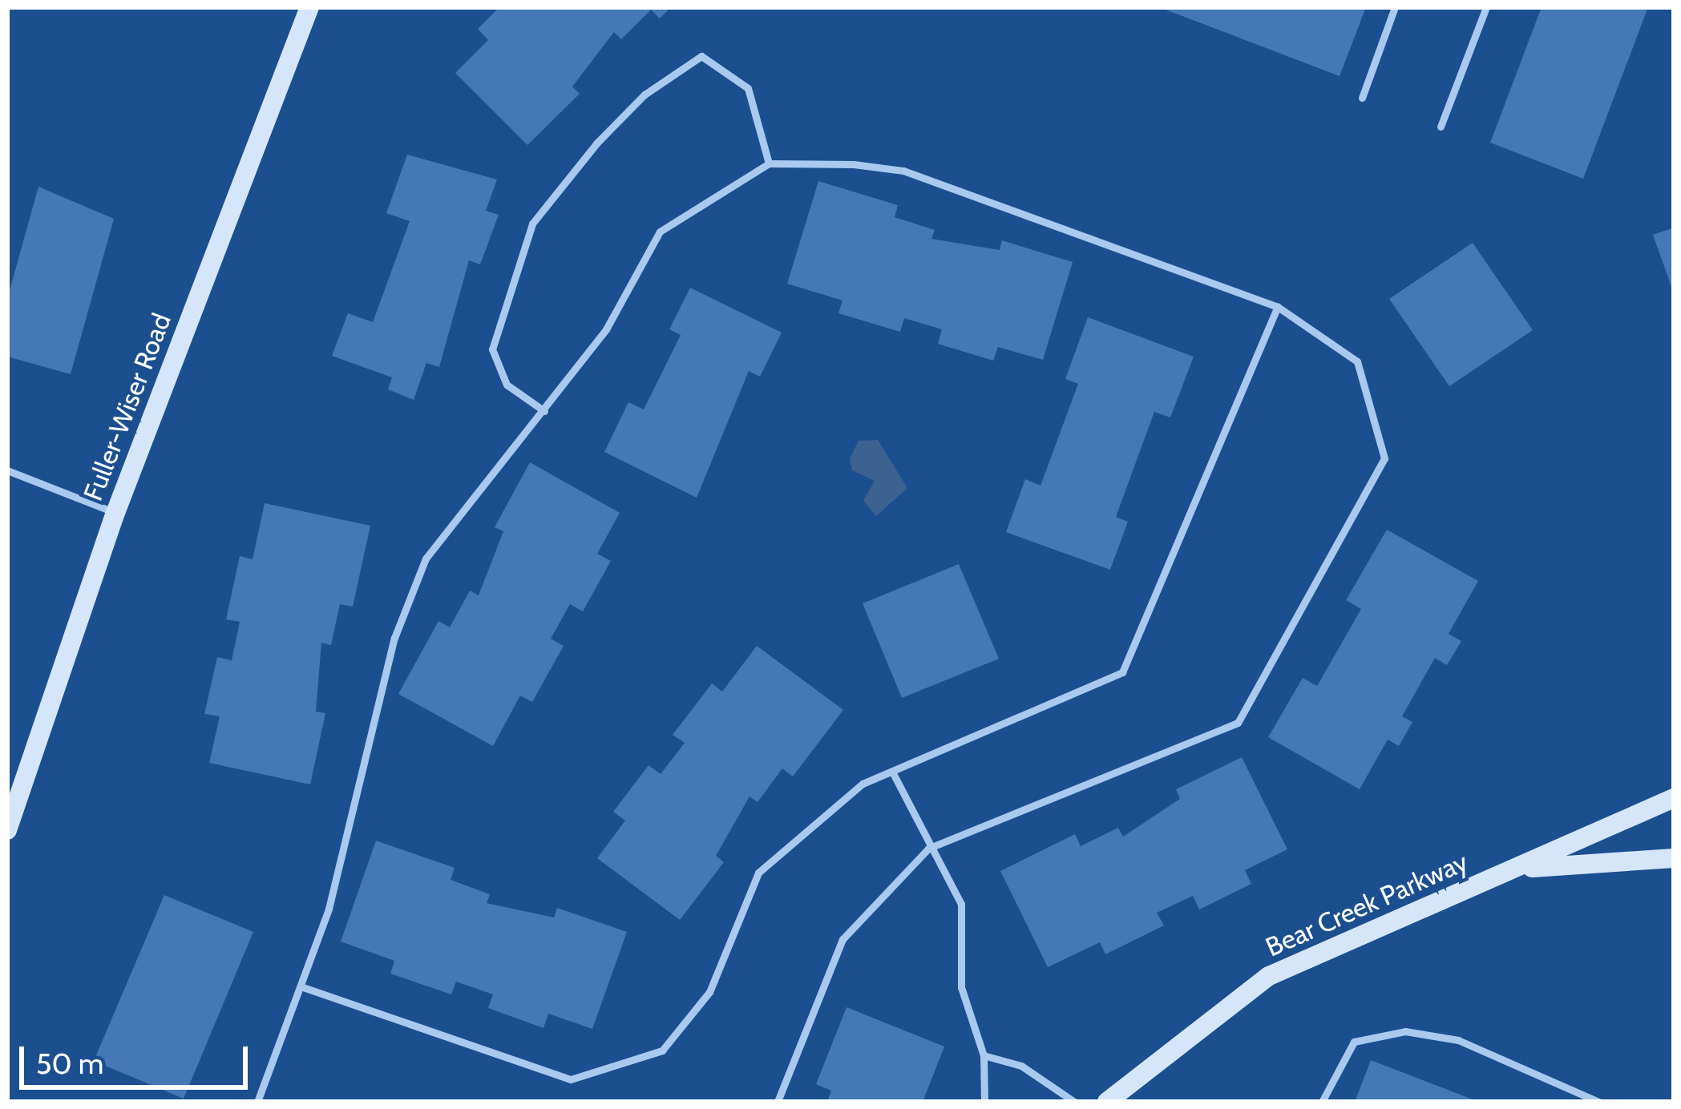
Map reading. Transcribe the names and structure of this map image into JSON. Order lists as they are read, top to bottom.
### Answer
{
  "streets": {
    "street": ["Fuller-Wiser Road", "Bear Creek Parkway"]
  },
  "scale_bar": "50 m"
}
